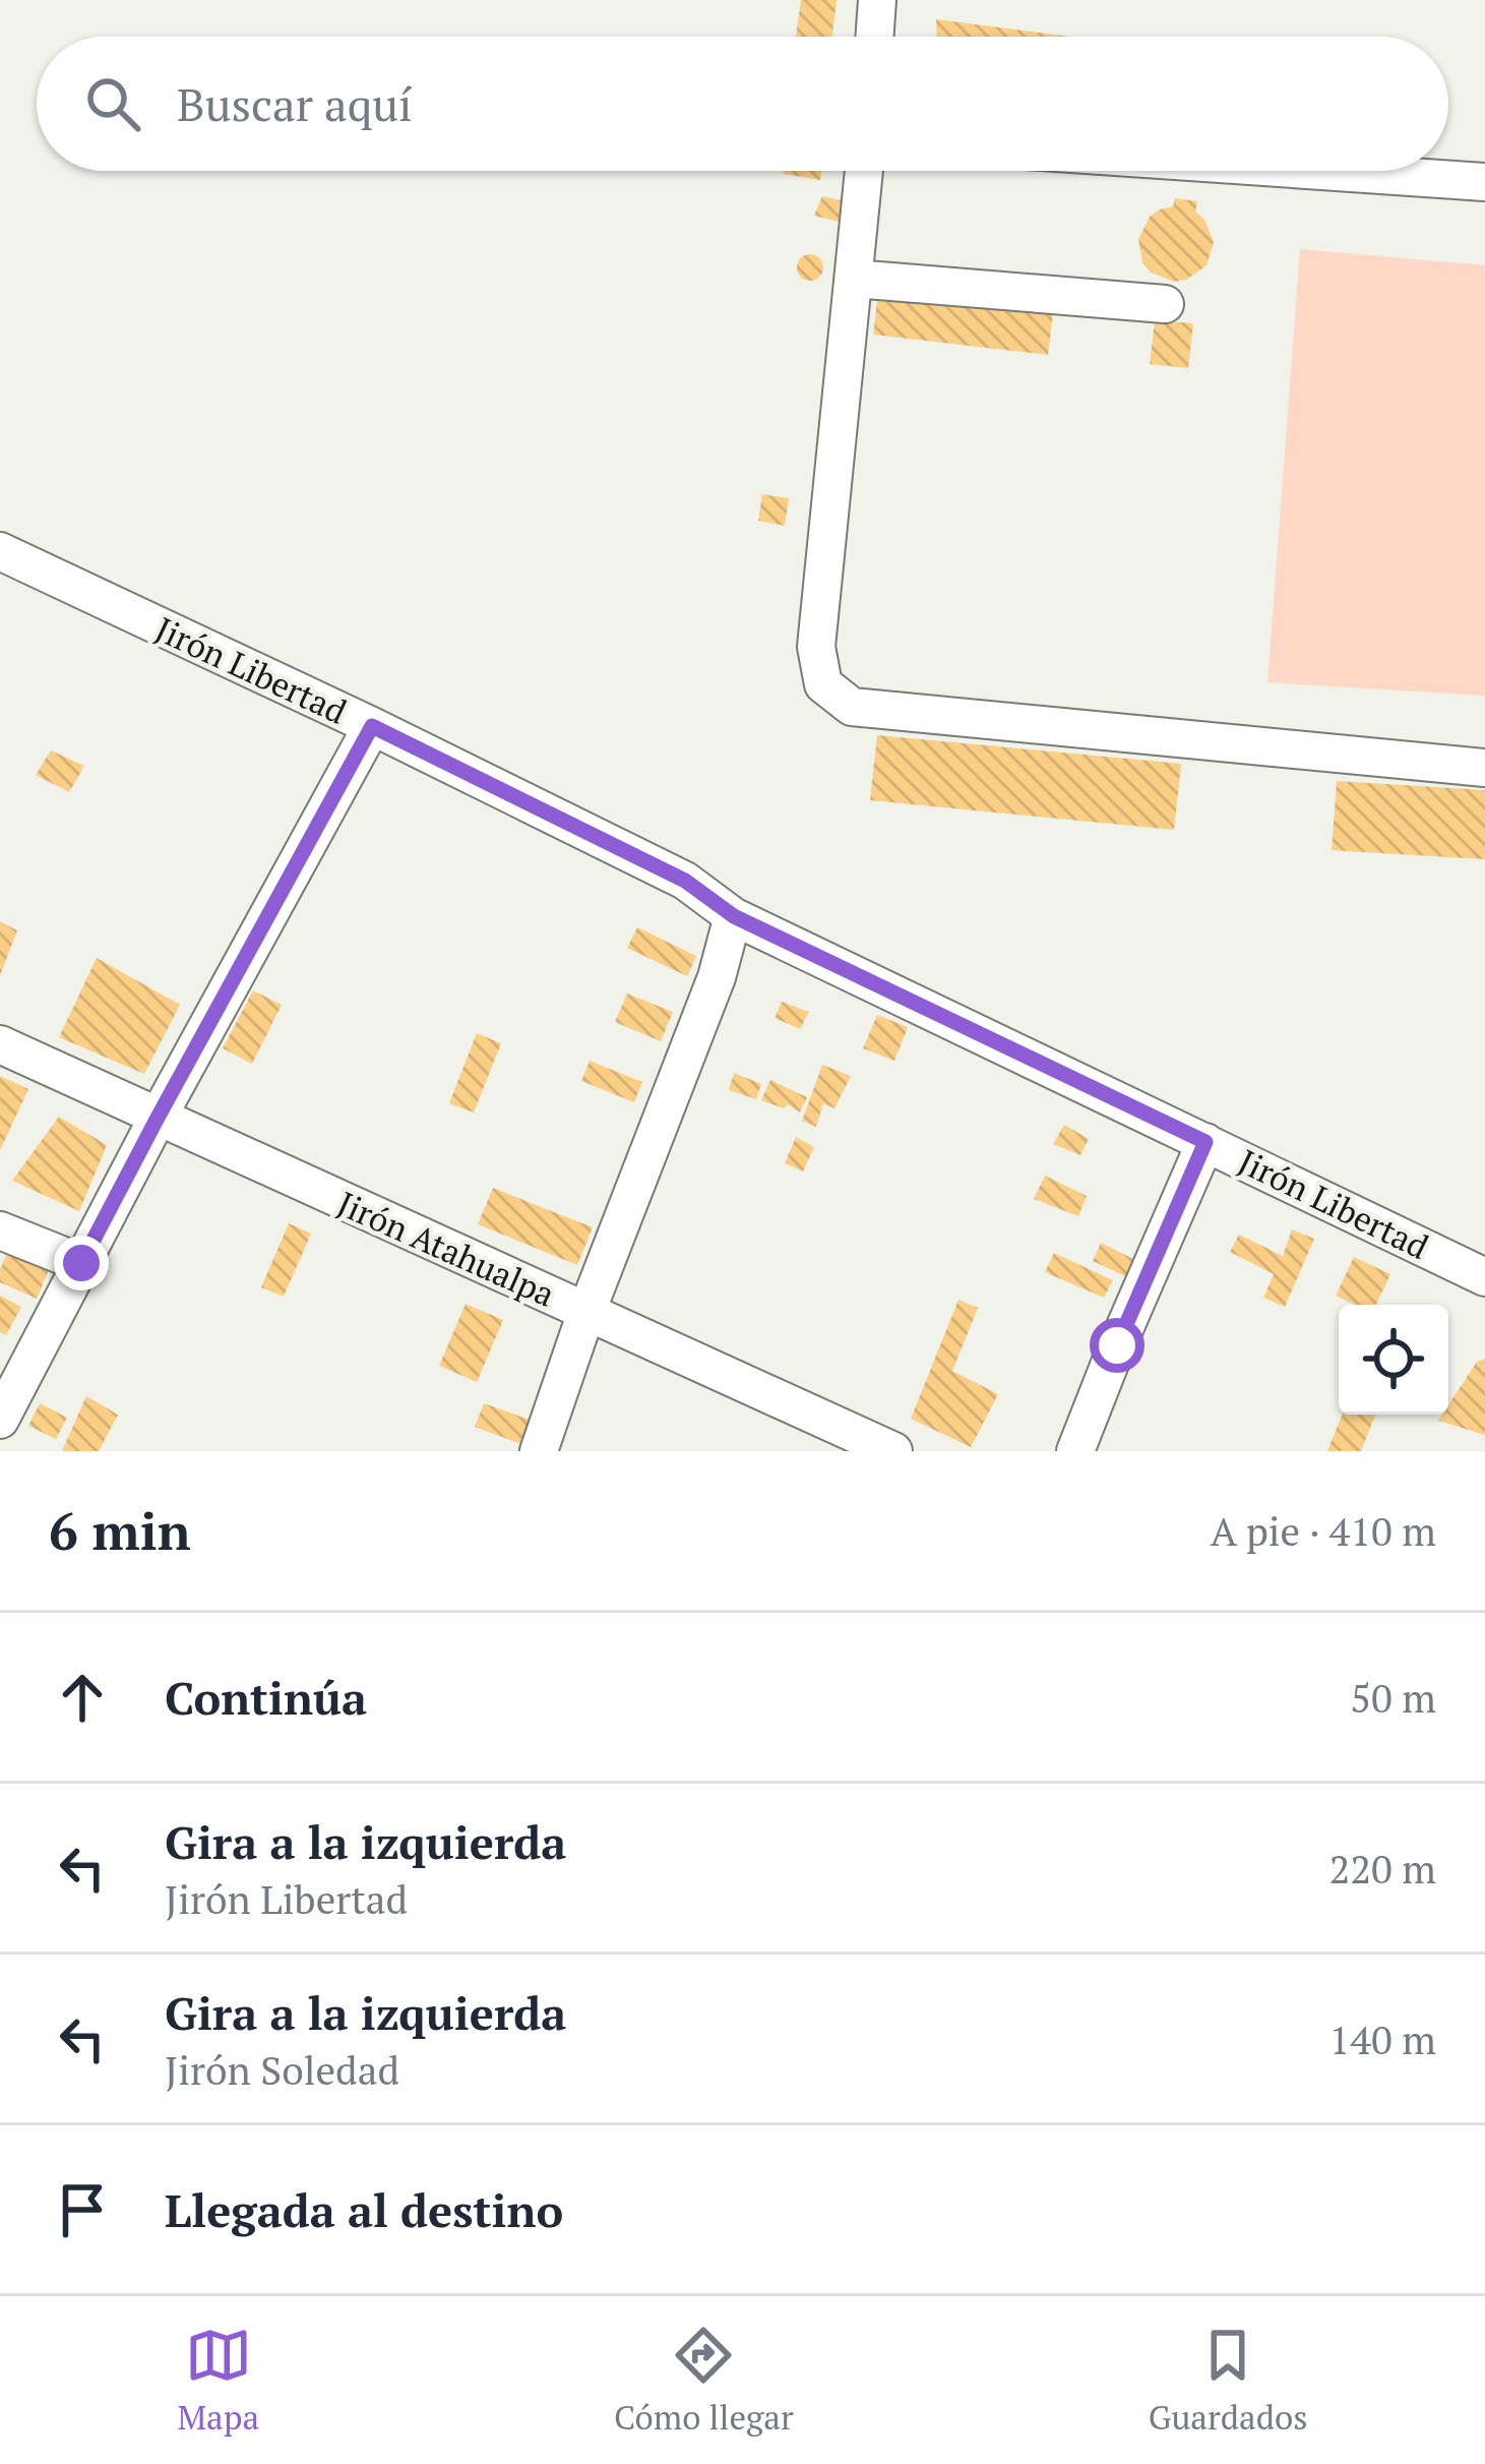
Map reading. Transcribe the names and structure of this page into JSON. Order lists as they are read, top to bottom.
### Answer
{
  "streets": {
    "street": ["Jirón Libertad", "Jirón Atahualpa"]
  },
  "page": {
    "search": "Buscar aquí",
    "heading": ["6 min", "A pie · 410 m"],
    "list": [
      ["Continúa", "50 m"],
      ["Gira a la izquierda", "Jirón Libertad", "220 m"],
      ["Gira a la izquierda", "Jirón Soledad", "140 m"],
      "Llegada al destino"
    ],
    "nav": ["Mapa", "Cómo llegar", "Guardados"]
  }
}
